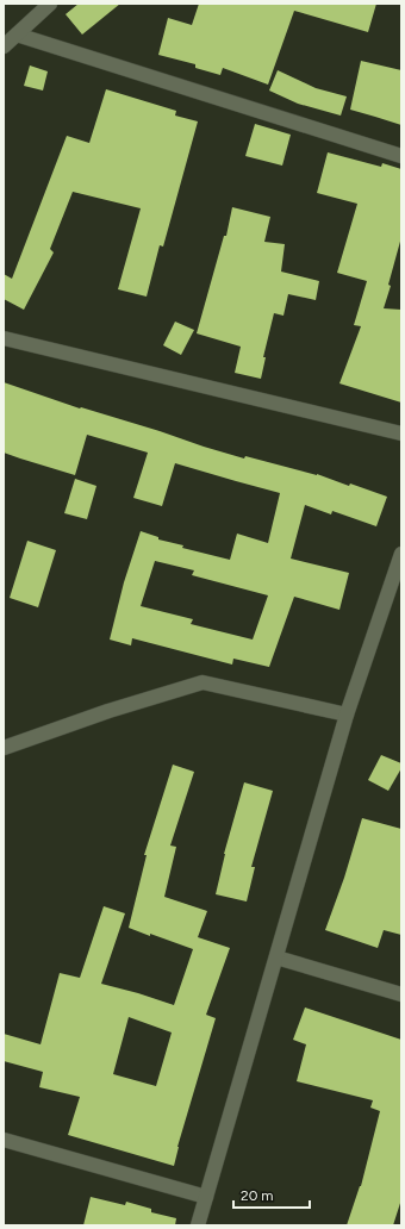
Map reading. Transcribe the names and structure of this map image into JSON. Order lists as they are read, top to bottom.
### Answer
{
  "scale_bar": "20 m"
}
